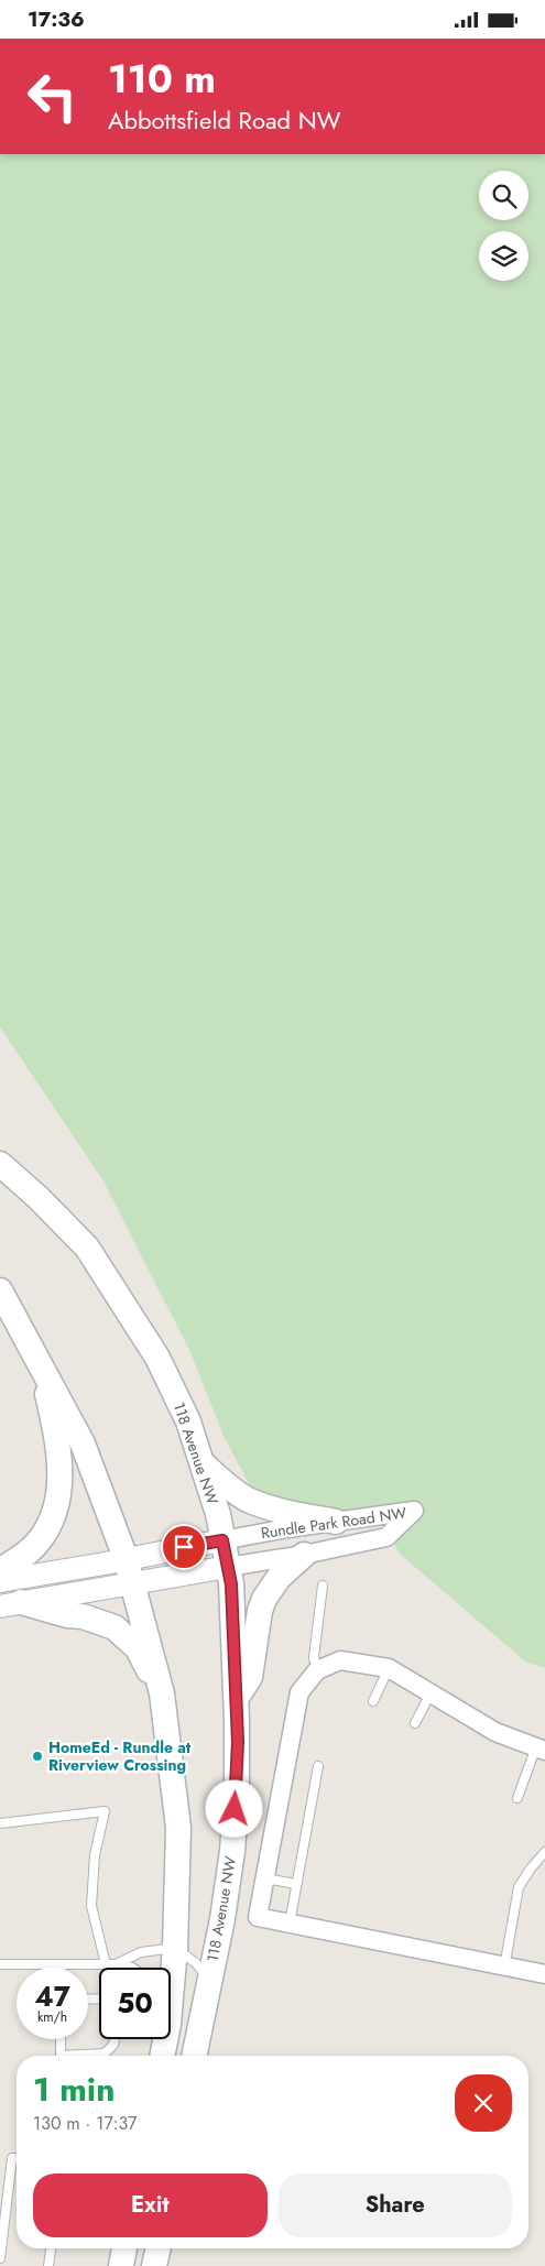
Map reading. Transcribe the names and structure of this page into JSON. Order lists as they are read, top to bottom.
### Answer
{
  "streets": {
    "main road": ["118 Avenue NW"],
    "street": ["Rundle Park Road NW"]
  },
  "crossings": [
    ["118 Avenue NW", "Rundle Park Road NW"]
  ],
  "places": ["HomeEd - Rundle at Riverview Crossing"],
  "page": {
    "status": "17:36",
    "turn": ["110 m", "Abbottsfield Road NW"],
    "speed": "47 km/h",
    "limit": "50",
    "heading": ["1 min", "130 m · 17:37"],
    "buttons": ["Exit", "Share"]
  }
}
